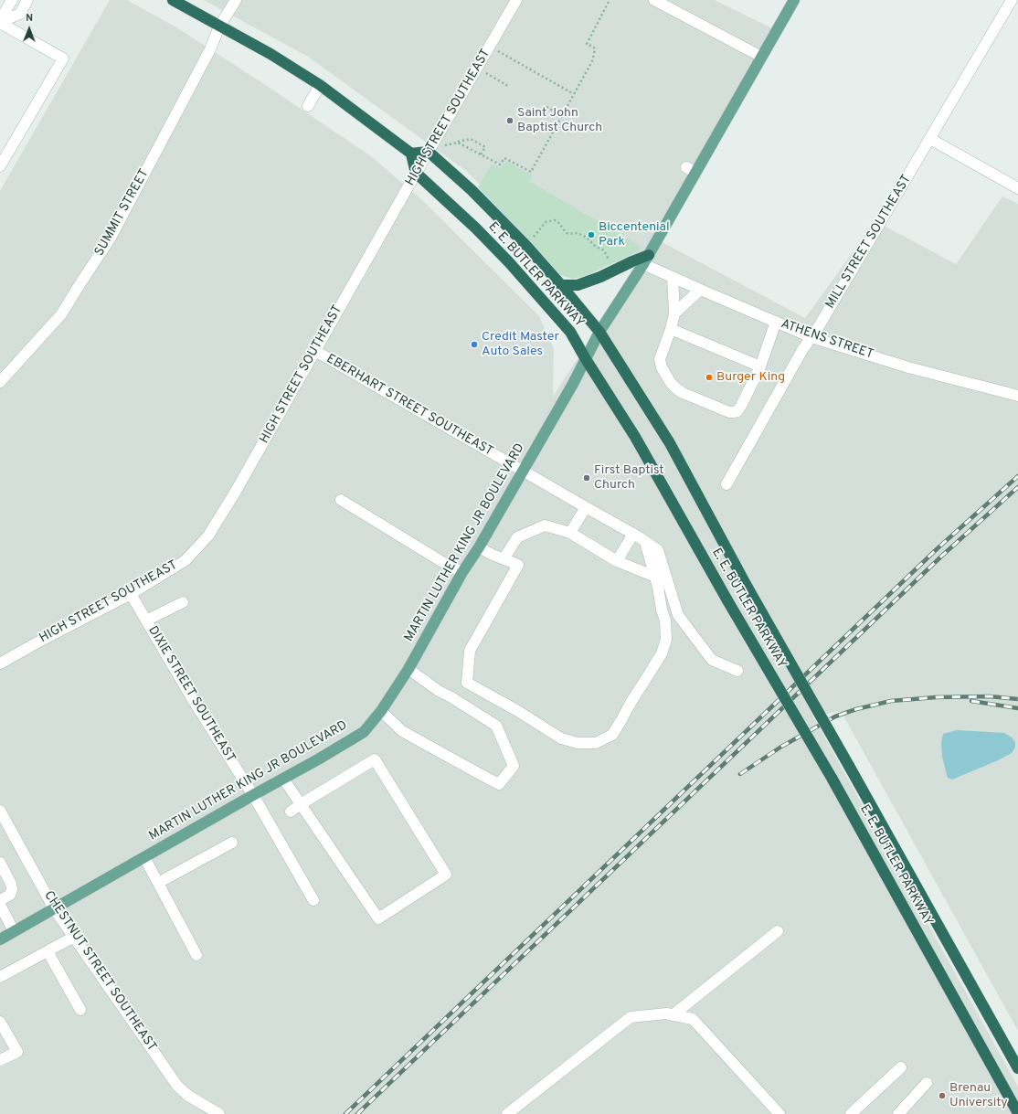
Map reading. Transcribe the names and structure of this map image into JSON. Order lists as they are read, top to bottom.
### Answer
{
  "streets": {
    "highway": ["E. E. BUTLER PARKWAY"],
    "main road": ["MARTIN LUTHER KING JR BOULEVARD"],
    "street": [
      "HIGH STREET SOUTHEAST",
      "SUMMIT STREET",
      "MILL STREET SOUTHEAST",
      "ATHENS STREET",
      "EBERHART STREET SOUTHEAST",
      "DIXIE STREET SOUTHEAST",
      "CHESTNUT STREET SOUTHEAST"
    ]
  },
  "crossings": [
    ["HIGH STREET SOUTHEAST", "E. E. BUTLER PARKWAY"],
    ["HIGH STREET SOUTHEAST", "EBERHART STREET SOUTHEAST"],
    ["HIGH STREET SOUTHEAST", "DIXIE STREET SOUTHEAST"],
    ["MILL STREET SOUTHEAST", "ATHENS STREET"],
    ["E. E. BUTLER PARKWAY", "MARTIN LUTHER KING JR BOULEVARD"],
    ["ATHENS STREET", "MARTIN LUTHER KING JR BOULEVARD"],
    ["EBERHART STREET SOUTHEAST", "MARTIN LUTHER KING JR BOULEVARD"],
    ["MARTIN LUTHER KING JR BOULEVARD", "DIXIE STREET SOUTHEAST"],
    ["MARTIN LUTHER KING JR BOULEVARD", "CHESTNUT STREET SOUTHEAST"]
  ],
  "places": [
    "Saint John Baptist Church",
    "Biccentenial Park",
    "Credit Master Auto Sales",
    "Burger King",
    "First Baptist Church",
    "Brenau University"
  ],
  "north": "top"
}
